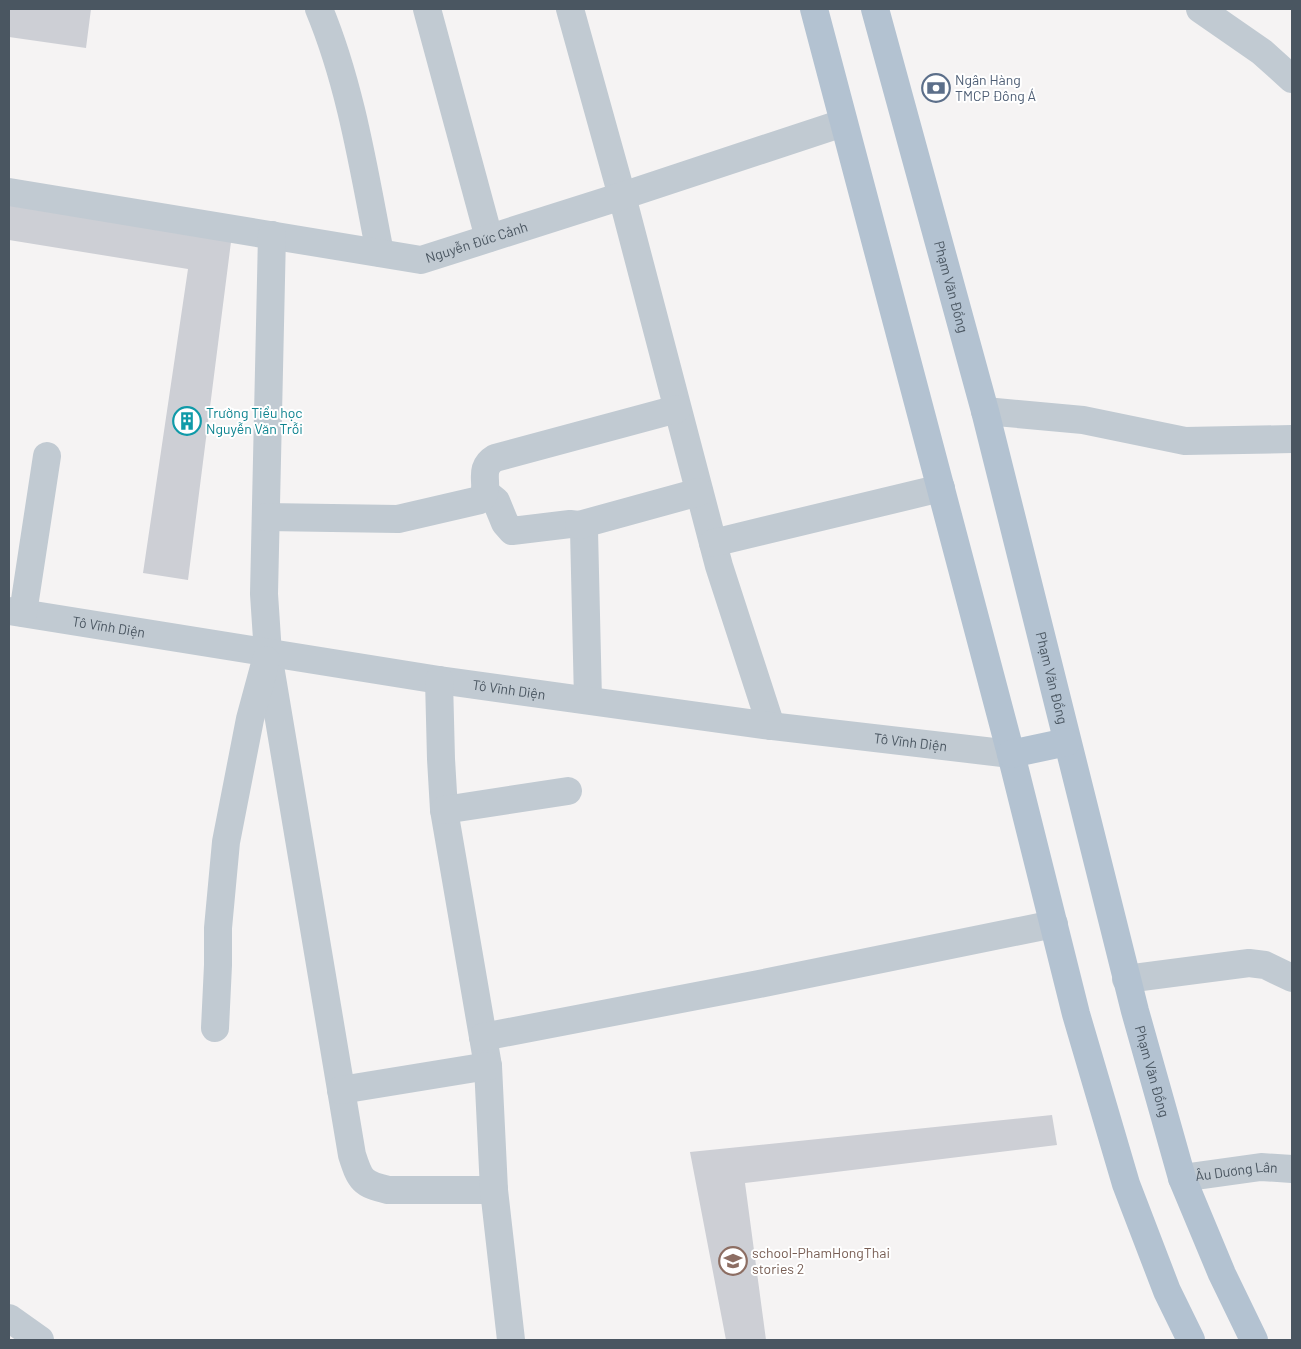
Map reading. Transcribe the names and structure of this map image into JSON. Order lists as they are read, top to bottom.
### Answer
{
  "streets": {
    "main road": ["Phạm Văn Đồng"],
    "street": ["Nguyễn Đức Cảnh", "Tô Vĩnh Diện", "Âu Dương Lân"]
  },
  "crossings": [
    ["Phạm Văn Đồng", "Âu Dương Lân"]
  ],
  "places": {
    "bank": ["Ngân Hàng TMCP Đông Á"],
    "building": ["Trường Tiểu học Nguyễn Văn Trỗi"],
    "school or university": ["school-PhamHongThai stories 2"]
  }
}
